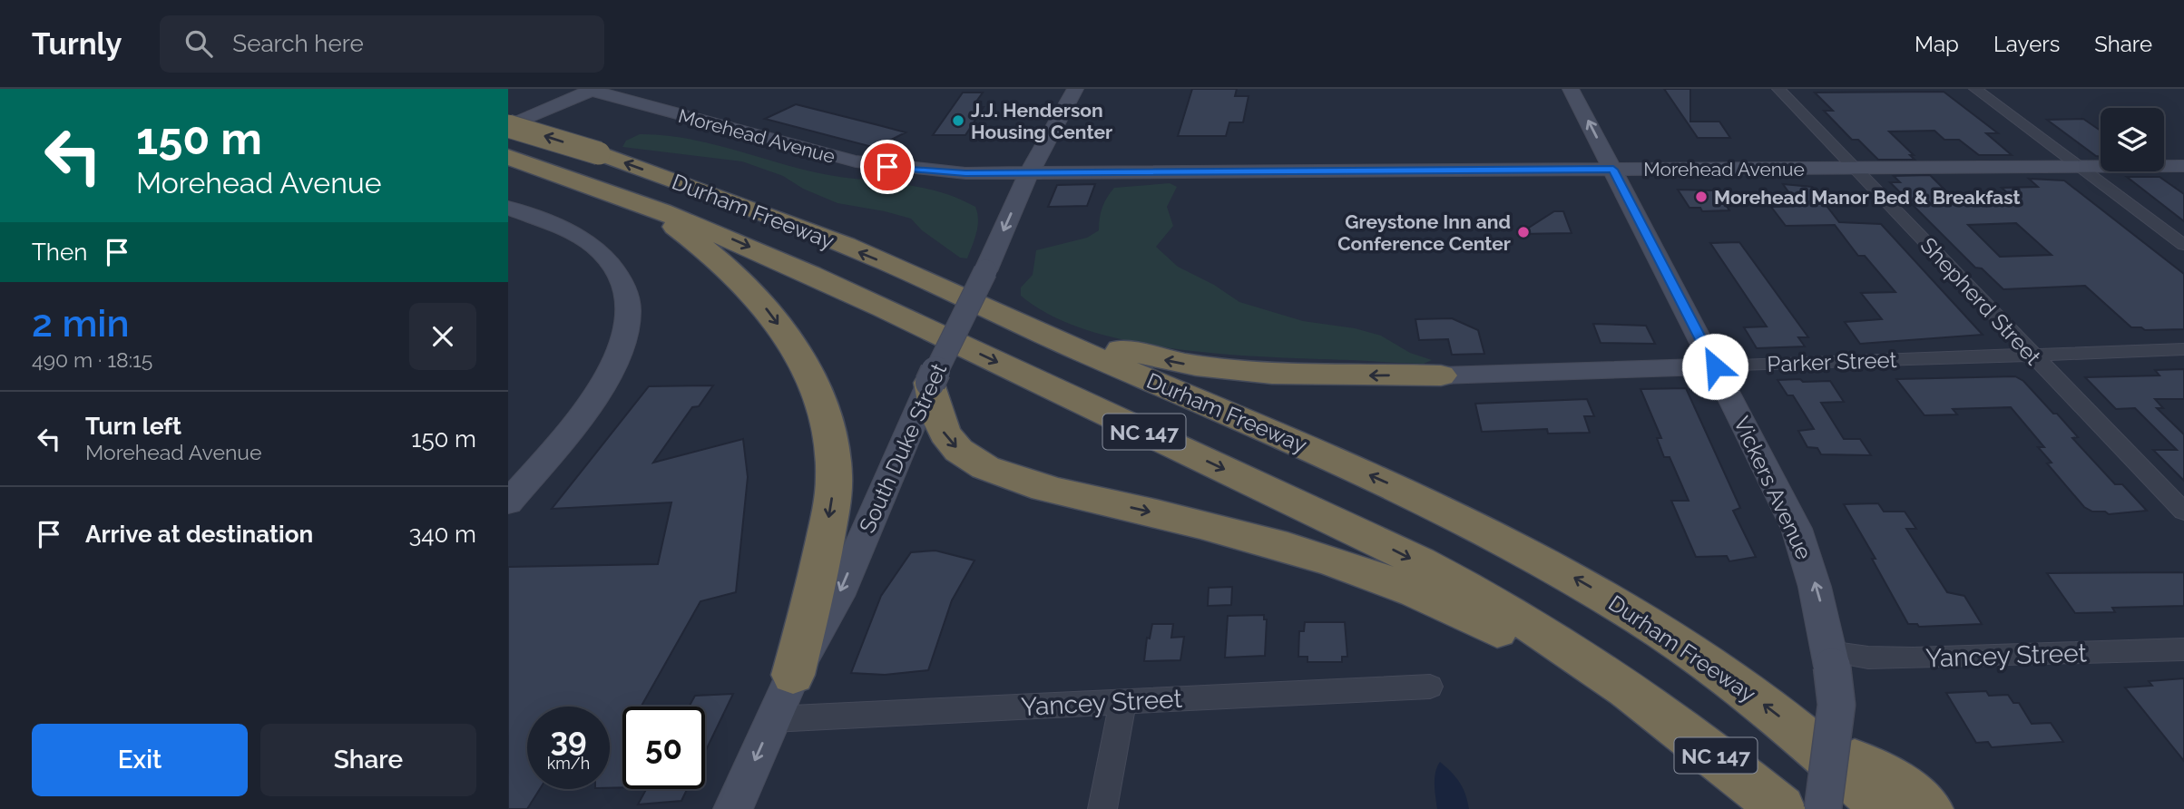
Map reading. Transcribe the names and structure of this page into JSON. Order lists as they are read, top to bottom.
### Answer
{
  "streets": {
    "highway": ["Durham Freeway", "NC 147"],
    "street": [
      "Morehead Avenue",
      "Shepherd Street",
      "Parker Street",
      "South Duke Street",
      "Vickers Avenue",
      "Yancey Street"
    ]
  },
  "crossings": [
    ["Morehead Avenue", "Shepherd Street"],
    ["Morehead Avenue", "South Duke Street"],
    ["Morehead Avenue", "Vickers Avenue"],
    ["Shepherd Street", "Parker Street"],
    ["Parker Street", "Vickers Avenue"],
    ["South Duke Street", "Yancey Street"],
    ["Vickers Avenue", "Yancey Street"]
  ],
  "one_way": ["South Duke Street", "Vickers Avenue"],
  "places": ["J.J. Henderson Housing Center", "Morehead Manor Bed & Breakfast", "Greystone Inn and Conference Center"],
  "page": {
    "header": "Turnly",
    "search": "Search here",
    "nav": ["Map", "Layers", "Share"],
    "turn": ["150 m", "Morehead Avenue"],
    "then": "Then",
    "heading": ["2 min", "490 m · 18:15"],
    "list": [
      {
        "name": "Turn left",
        "note": "Morehead Avenue",
        "value": "150 m"
      },
      {
        "name": "Arrive at destination",
        "value": "340 m"
      }
    ],
    "speed": "39 km/h",
    "limit": "50",
    "buttons": ["Exit", "Share"]
  }
}
